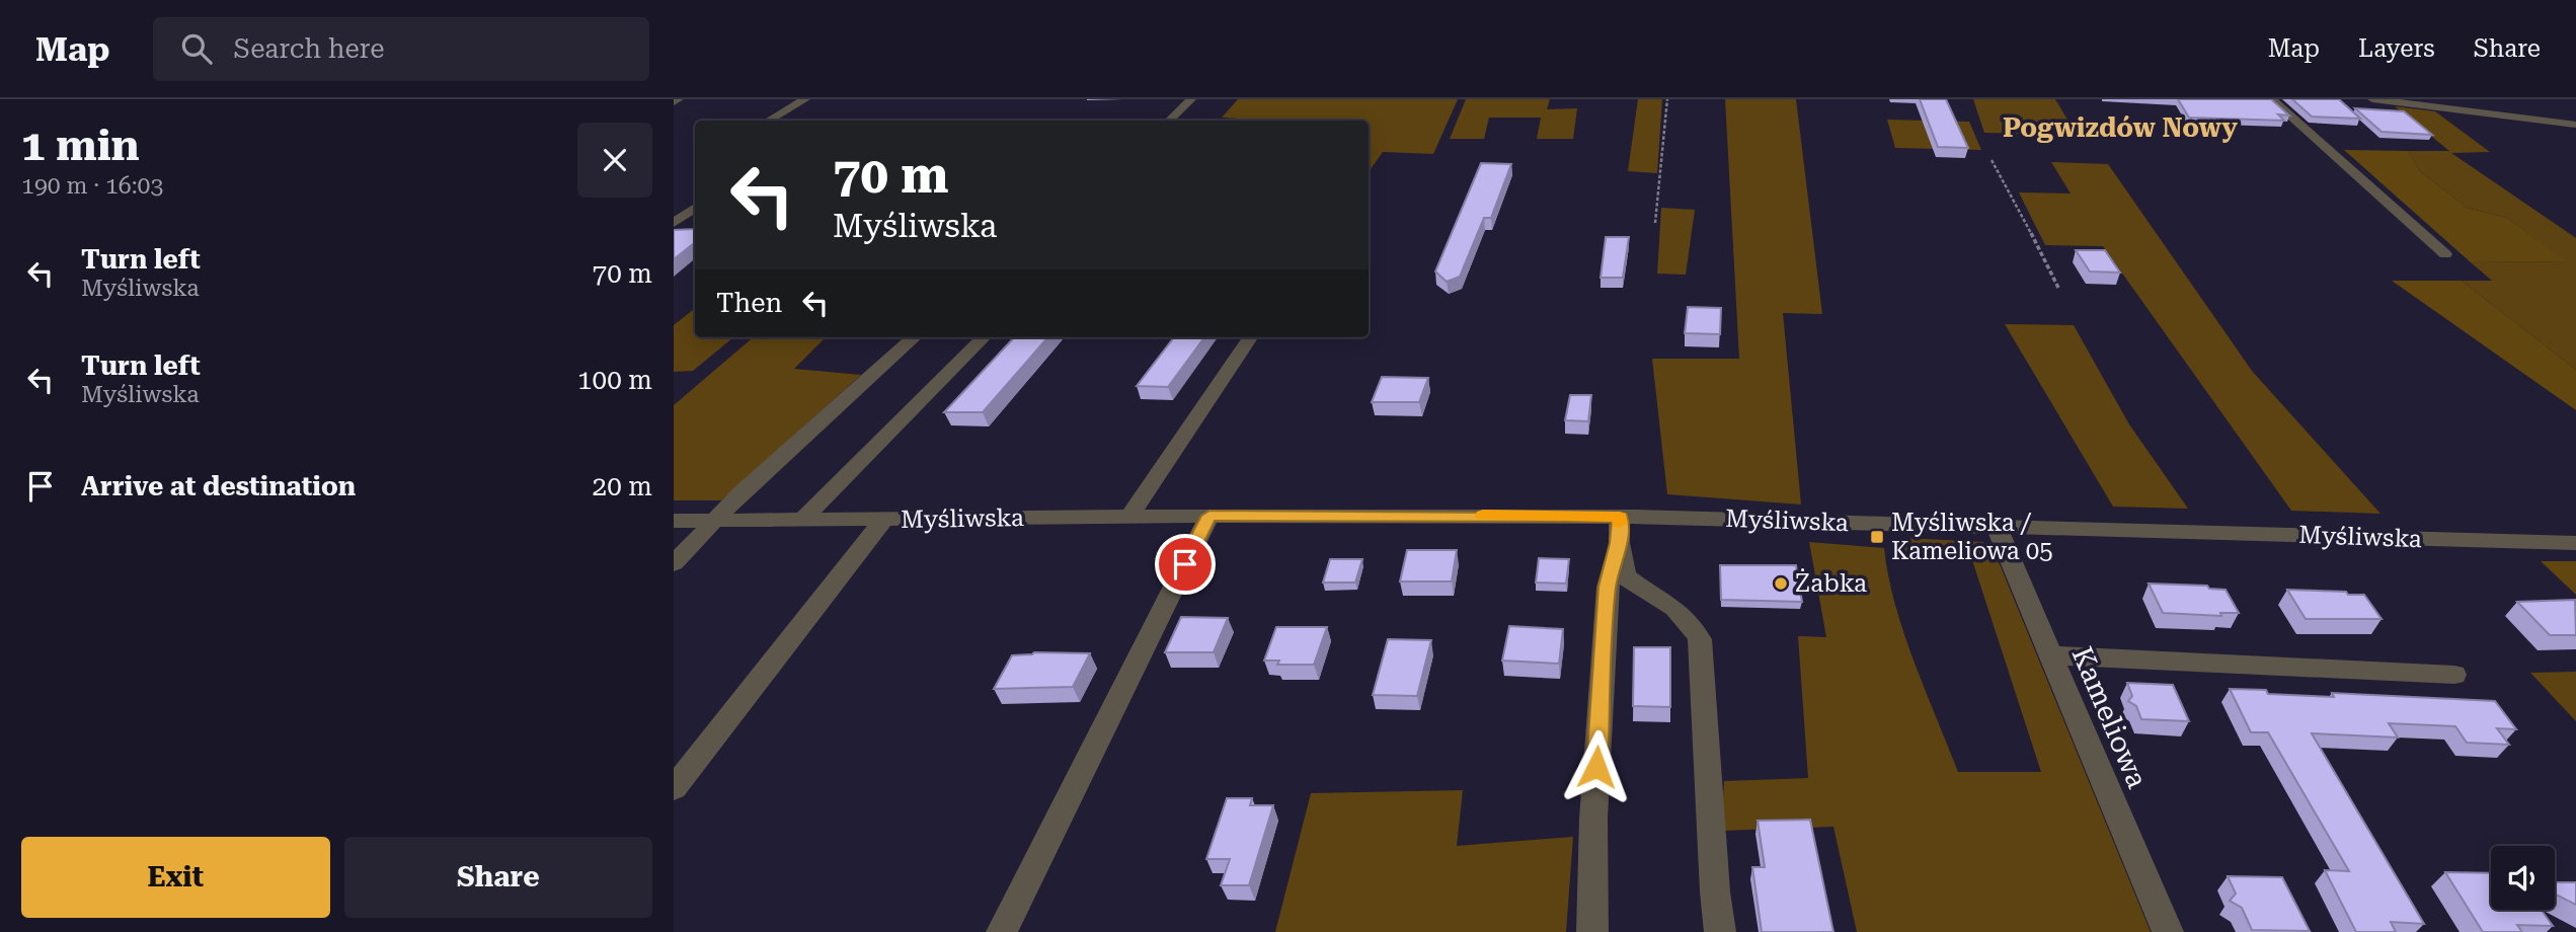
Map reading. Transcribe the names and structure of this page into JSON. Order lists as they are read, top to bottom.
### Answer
{
  "streets": {
    "street": ["Myśliwska", "Kameliowa"]
  },
  "crossings": [
    ["Myśliwska", "Kameliowa"]
  ],
  "districts": ["Pogwizdów Nowy"],
  "places": {
    "transit": ["Myśliwska / Kameliowa 05"],
    "other": ["Żabka"]
  },
  "page": {
    "header": "Map",
    "search": "Search here",
    "nav": ["Map", "Layers", "Share"],
    "heading": ["1 min", "190 m · 16:03"],
    "turn": ["70 m", "Myśliwska"],
    "list": [
      {
        "name": "Turn left",
        "note": "Myśliwska",
        "value": "70 m"
      },
      {
        "name": "Turn left",
        "note": "Myśliwska",
        "value": "100 m"
      },
      {
        "name": "Arrive at destination",
        "value": "20 m"
      }
    ],
    "then": "Then",
    "buttons": ["Exit", "Share"]
  }
}
